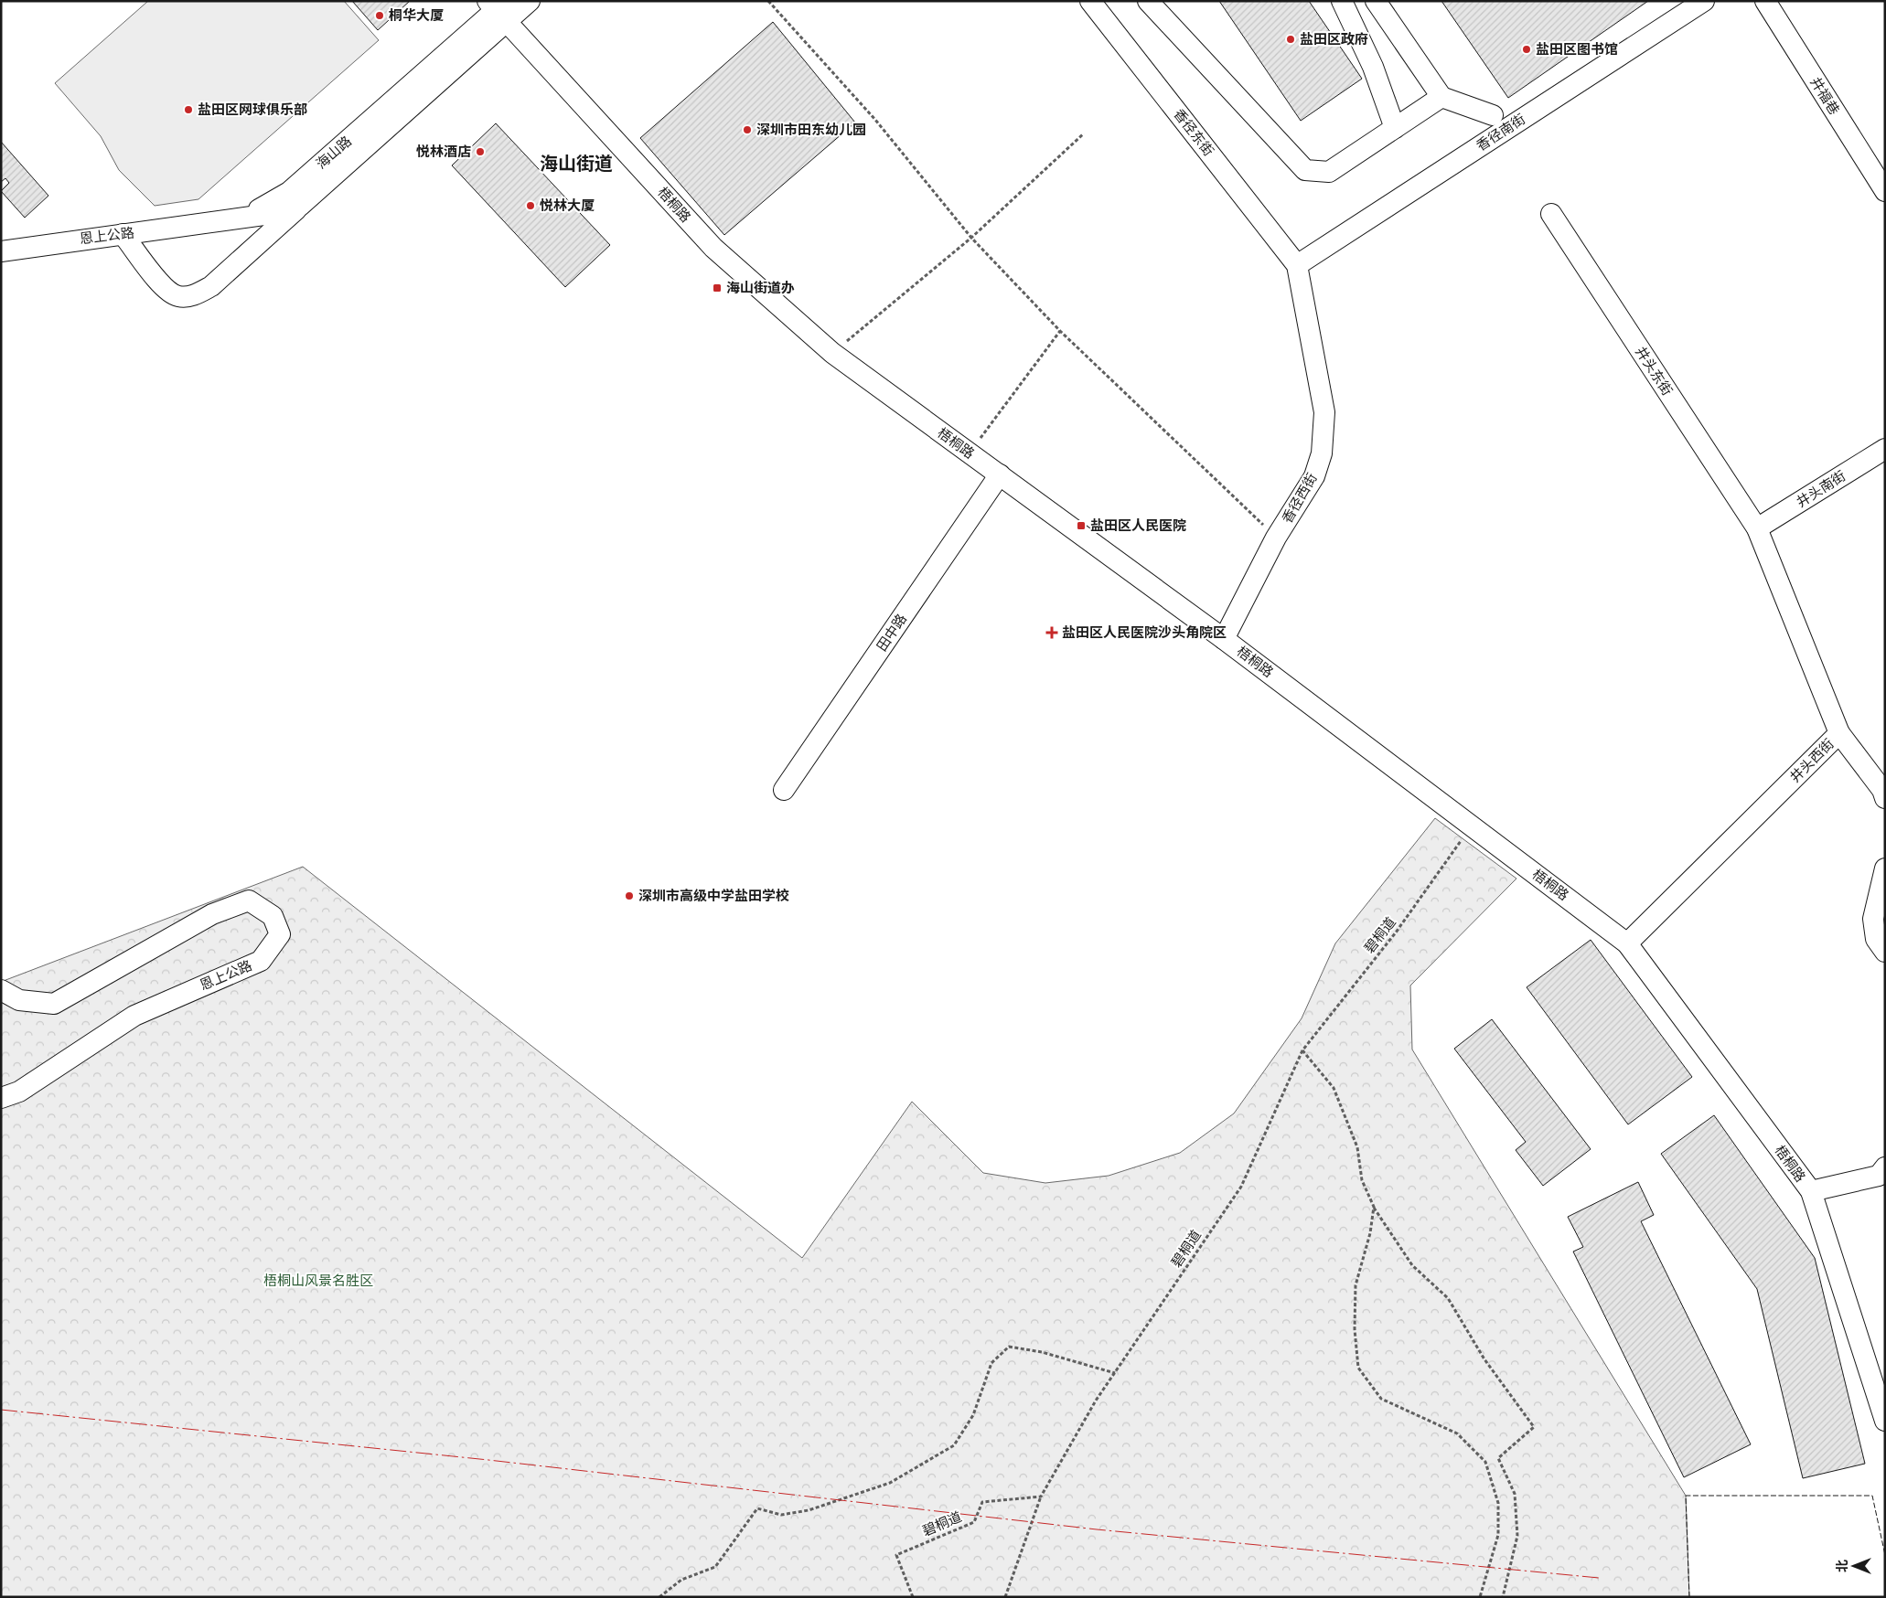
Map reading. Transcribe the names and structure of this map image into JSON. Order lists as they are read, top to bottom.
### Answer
{
  "streets": {
    "street": [
      "井福巷",
      "香径东街",
      "香径南街",
      "海山路",
      "梧桐路",
      "恩上公路",
      "井头东街",
      "井头南街",
      "香径西街",
      "田中路",
      "井头西街"
    ],
    "path": ["碧桐道"]
  },
  "crossings": [
    ["香径东街", "香径南街"],
    ["香径东街", "香径西街"],
    ["香径南街", "香径西街"],
    ["海山路", "梧桐路"],
    ["海山路", "恩上公路"],
    ["梧桐路", "香径西街"],
    ["梧桐路", "田中路"],
    ["梧桐路", "井头西街"],
    ["井头东街", "井头南街"],
    ["井头东街", "井头西街"],
    ["井头南街", "井头西街"]
  ],
  "districts": ["海山街道"],
  "parks": ["梧桐山风景名胜区"],
  "places": {
    "other": [
      "桐华大厦",
      "盐田区政府",
      "盐田区图书馆",
      "盐田区网球俱乐部",
      "深圳市田东幼儿园",
      "悦林酒店",
      "悦林大厦",
      "深圳市高级中学盐田学校"
    ],
    "transit": ["海山街道办", "盐田区人民医院"],
    "health": ["盐田区人民医院沙头角院区"]
  },
  "north": "left"
}
